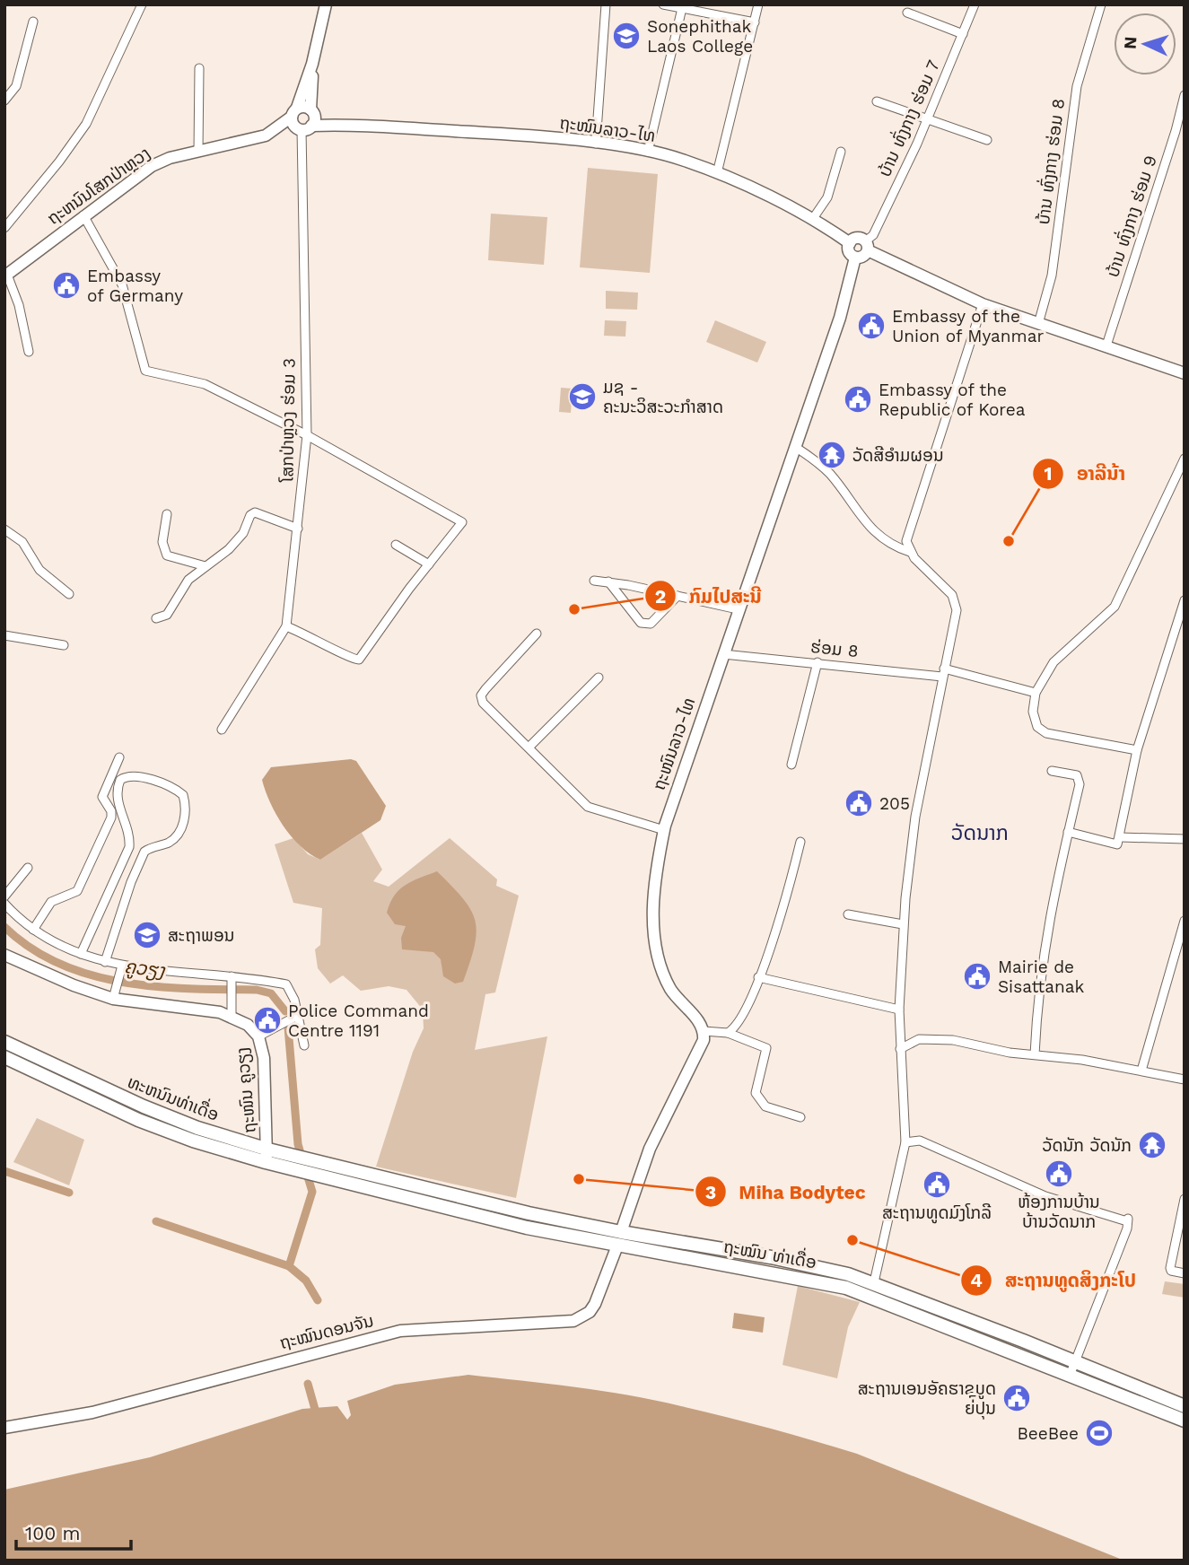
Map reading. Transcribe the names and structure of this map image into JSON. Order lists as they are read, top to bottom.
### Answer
{
  "streets": {
    "main road": ["ທະຫນົນທ່າເດື່ອ", "ຖະໝົນ ທ່າເດື່ອ"],
    "street": [
      "ບ້ານ ທົ່ງກາງ ຮ່ອມ 7",
      "ຖະໜົນລາວ-ໄທ",
      "ບ້ານ ທົ່ງກາງ ຮ່ອມ 8",
      "ຖະຫນົນໂສກປ່າຫຼວງ",
      "ບ້ານ ທົ່ງກາງ ຮ່ອມ 9",
      "ໂສກປ່າຫຼວງ ຮ່ອມ 3",
      "ຮ່ອມ 8",
      "ຖະໜົນ ຄູວຽງ",
      "ຖະໝົນດອນຈັນ"
    ]
  },
  "crossings": [
    ["ບ້ານ ທົ່ງກາງ ຮ່ອມ 7", "ຖະໜົນລາວ-ໄທ"],
    ["ຖະໜົນລາວ-ໄທ", "ຖະຫນົນໂສກປ່າຫຼວງ"],
    ["ຖະໜົນລາວ-ໄທ", "ໂສກປ່າຫຼວງ ຮ່ອມ 3"],
    ["ຖະໜົນລາວ-ໄທ", "ຮ່ອມ 8"],
    ["ຖະໜົນ ຄູວຽງ", "ທະຫນົນທ່າເດື່ອ"],
    ["ທະຫນົນທ່າເດື່ອ", "ຖະໝົນ ທ່າເດື່ອ"],
    ["ຖະໝົນ ທ່າເດື່ອ", "ຖະໝົນດອນຈັນ"]
  ],
  "districts": ["ວັດນາກ"],
  "water": ["ຄູວຽງ"],
  "places": {
    "school or university": ["Sonephithak Laos College", "ມຊ - ຄະນະວິສະວະກຳສາດ", "ສະຖາພອນ"],
    "public building": [
      "Embassy of Germany",
      "Embassy of the Union of Myanmar",
      "Embassy of the Republic of Korea",
      "205",
      "Mairie de Sisattanak",
      "Police Command Centre 1191",
      "ຫ້ອງການບ້ານ ບ້ານວັດນາກ",
      "ສະຖານທູດມົງໂກລີ",
      "ສະຖານເອນອັຄຮາຊມູດ ຍ່ົປຸນ"
    ],
    "temple": ["ວັດສີອຳມຜອນ", "ວັດນັກ ວັດນັກ"],
    "other": [
      "ອາລີນ້າ",
      "ກົມໄປສະນີ",
      "Miha Bodytec",
      "ສະຖານທູດສິງກະໂປ"
    ],
    "sports": ["BeeBee"]
  },
  "scale_bar": "100 m",
  "north": "left"
}
